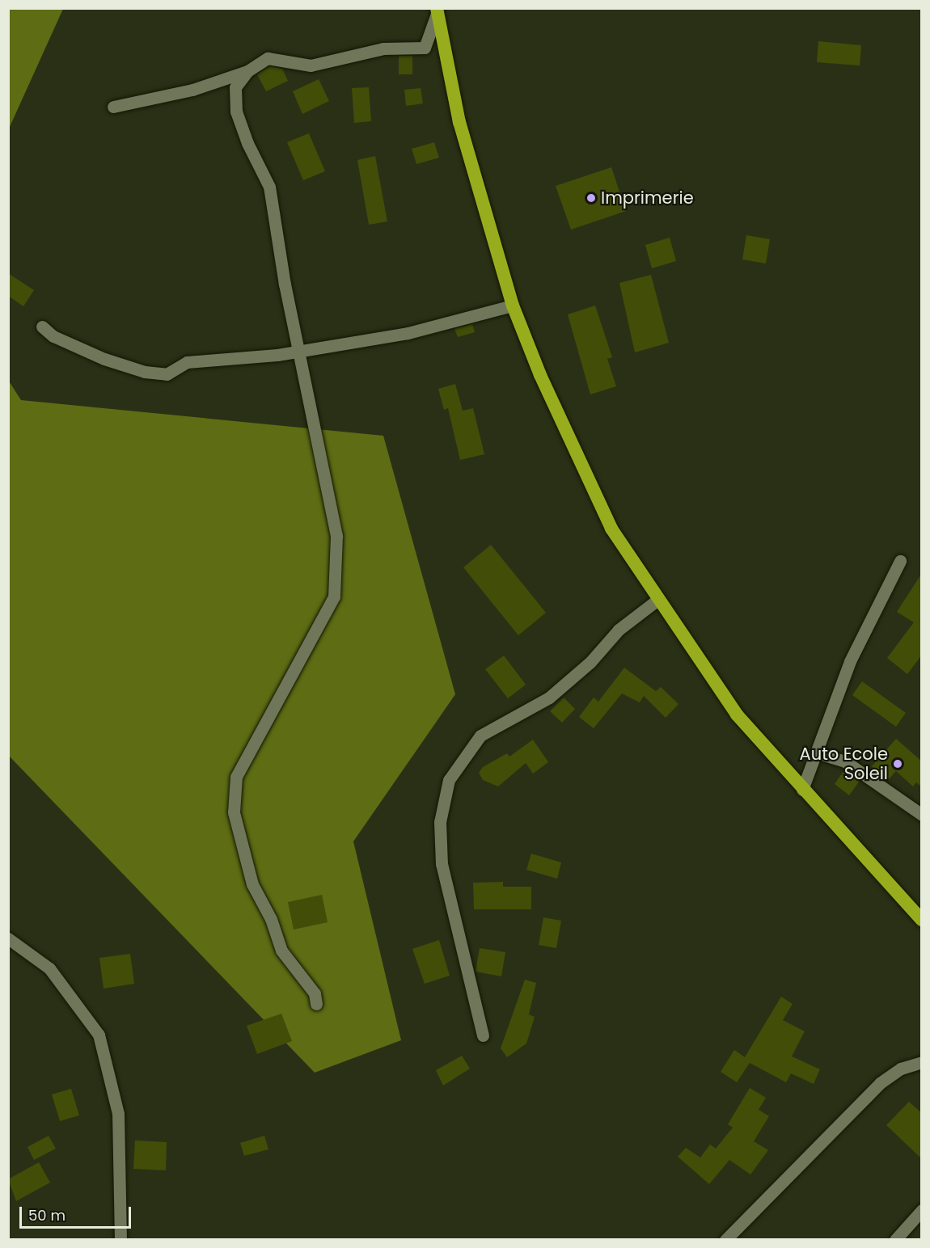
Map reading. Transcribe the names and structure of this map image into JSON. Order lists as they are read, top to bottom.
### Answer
{
  "places": ["Imprimerie", "Auto Ecole Soleil"],
  "scale_bar": "50 m"
}
